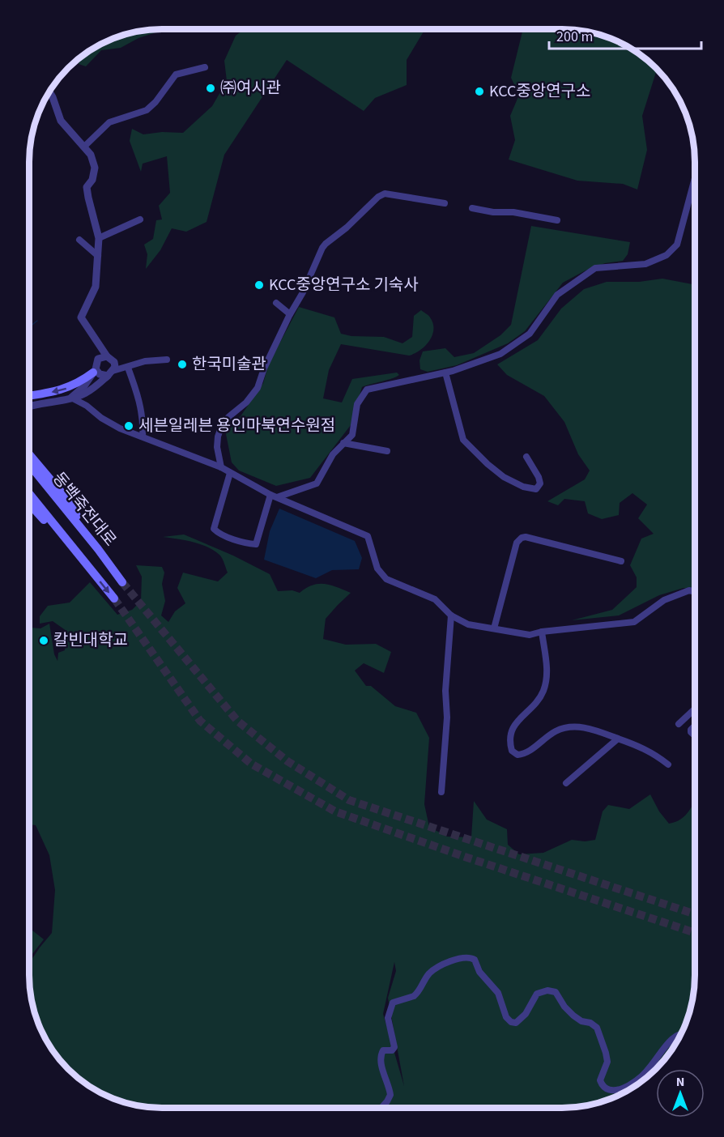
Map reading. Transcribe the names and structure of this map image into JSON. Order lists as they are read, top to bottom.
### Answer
{
  "streets": {
    "main road": ["동백죽전대로"]
  },
  "places": [
    "㈜여시관",
    "KCC중앙연구소",
    "KCC중앙연구소 기숙사",
    "한국미술관",
    "세븐일레븐 용인마북연수원점",
    "칼빈대학교"
  ],
  "scale_bar": "200 m",
  "north": "top"
}
